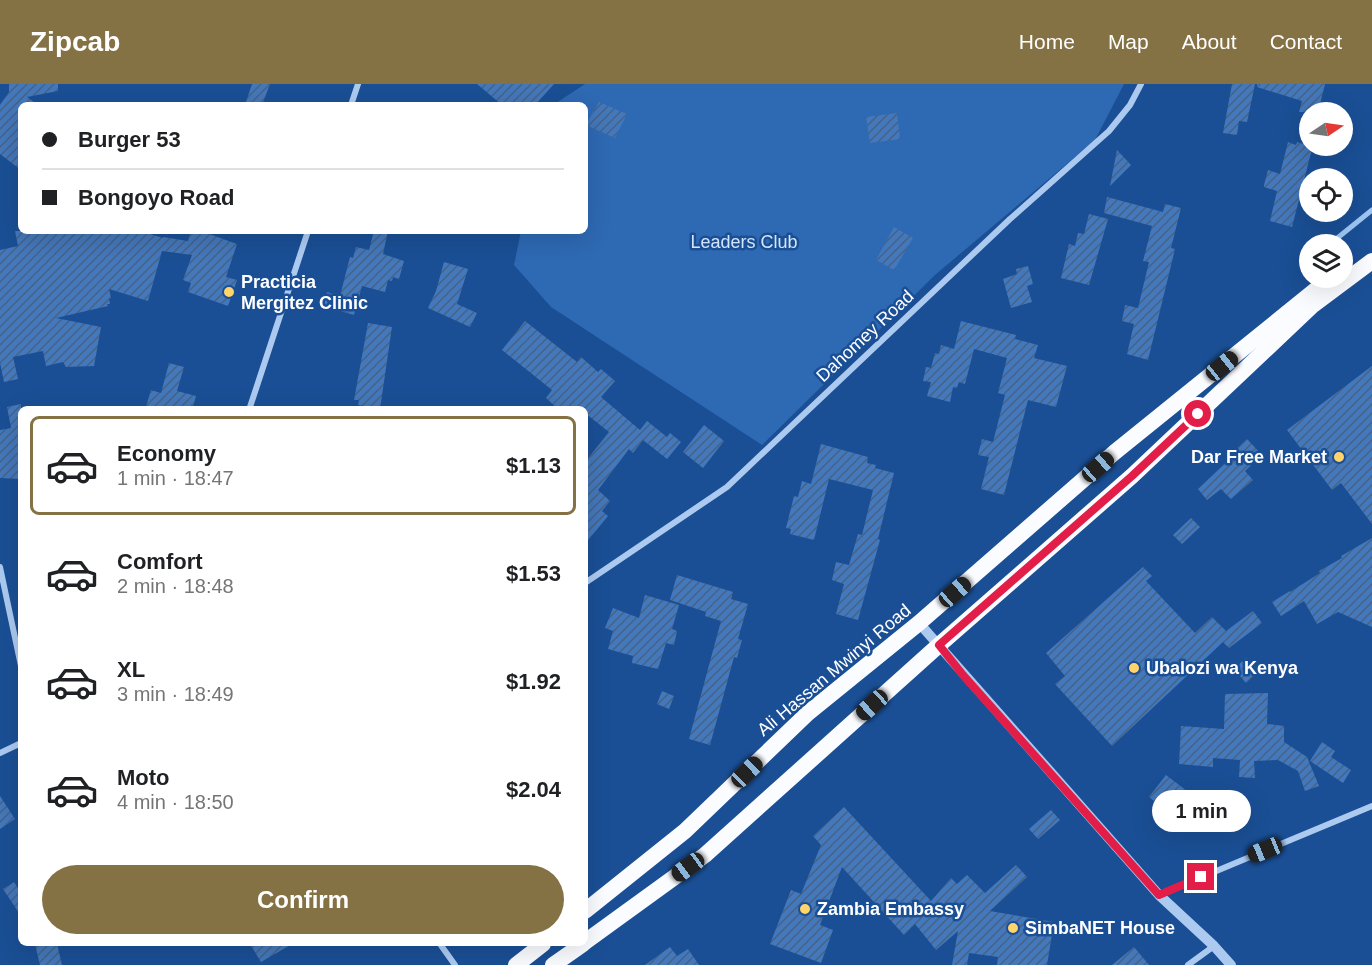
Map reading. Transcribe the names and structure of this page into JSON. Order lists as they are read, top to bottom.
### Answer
{
  "streets": {
    "highway": ["Ali Hassan Mwinyi Road"],
    "street": ["Dahomey Road"]
  },
  "parks": ["Leaders Club"],
  "places": [
    "Practicia Mergitez Clinic",
    "Dar Free Market",
    "Ubalozi wa Kenya",
    "Zambia Embassy",
    "SimbaNET House"
  ],
  "north": "right",
  "page": {
    "header": "Zipcab",
    "nav": [
      "Home",
      "Map",
      "About",
      "Contact"
    ],
    "banner": ["Burger 53", "Bongoyo Road"],
    "list": [
      {
        "name": "Economy",
        "note": "1 min · 18:47",
        "value": "$1.13"
      },
      {
        "name": "Comfort",
        "note": "2 min · 18:48",
        "value": "$1.53"
      },
      {
        "name": "XL",
        "note": "3 min · 18:49",
        "value": "$1.92"
      },
      {
        "name": "Moto",
        "note": "4 min · 18:50",
        "value": "$2.04"
      }
    ],
    "bubble": "1 min",
    "buttons": "Confirm"
  }
}
